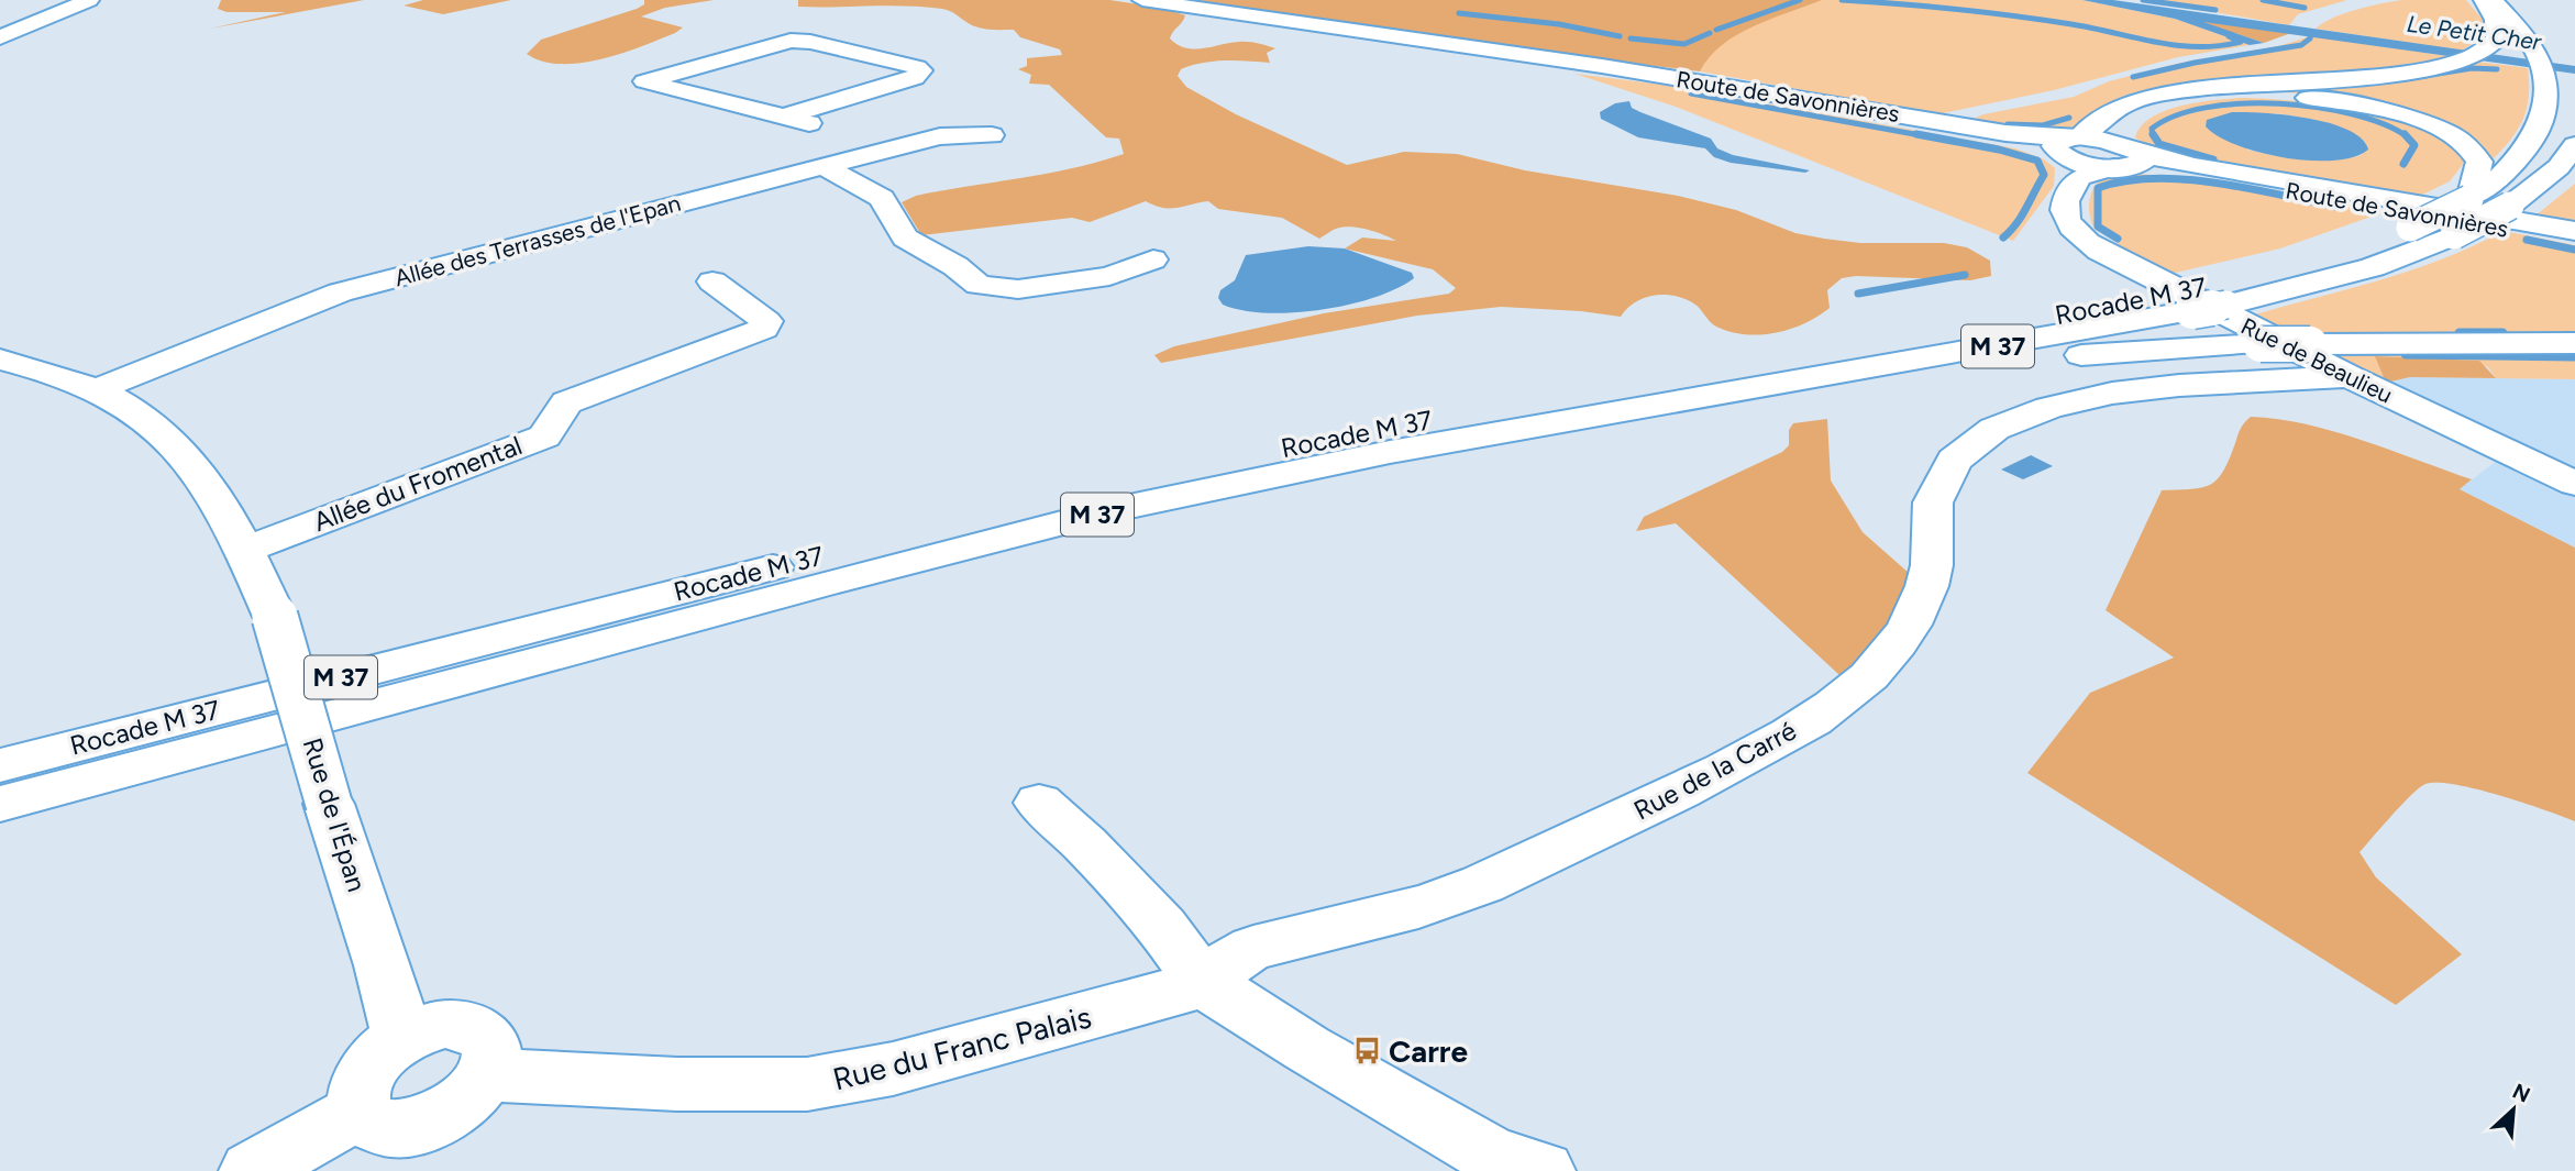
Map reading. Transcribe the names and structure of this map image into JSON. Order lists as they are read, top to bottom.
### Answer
{
  "streets": {
    "main road": [
      "Route de Savonnières",
      "Allée des Terrasses de l'Epan",
      "Rocade M 37",
      "M 37",
      "Rue de Beaulieu",
      "Allée du Fromental",
      "Rue de la Carré",
      "Rue de l'Épan",
      "Rue du Franc Palais"
    ]
  },
  "crossings": [
    ["Route de Savonnières", "Rue de Beaulieu"],
    ["Allée des Terrasses de l'Epan", "Rue de l'Épan"],
    ["Rue de Beaulieu", "Rue de la Carré"],
    ["Allée du Fromental", "Rue de l'Épan"],
    ["Rue de la Carré", "Rue du Franc Palais"],
    ["Rue de l'Épan", "Rue du Franc Palais"]
  ],
  "water": ["Le Petit Cher"],
  "places": {
    "bus stop": ["Carre"]
  },
  "north": "top right"
}
